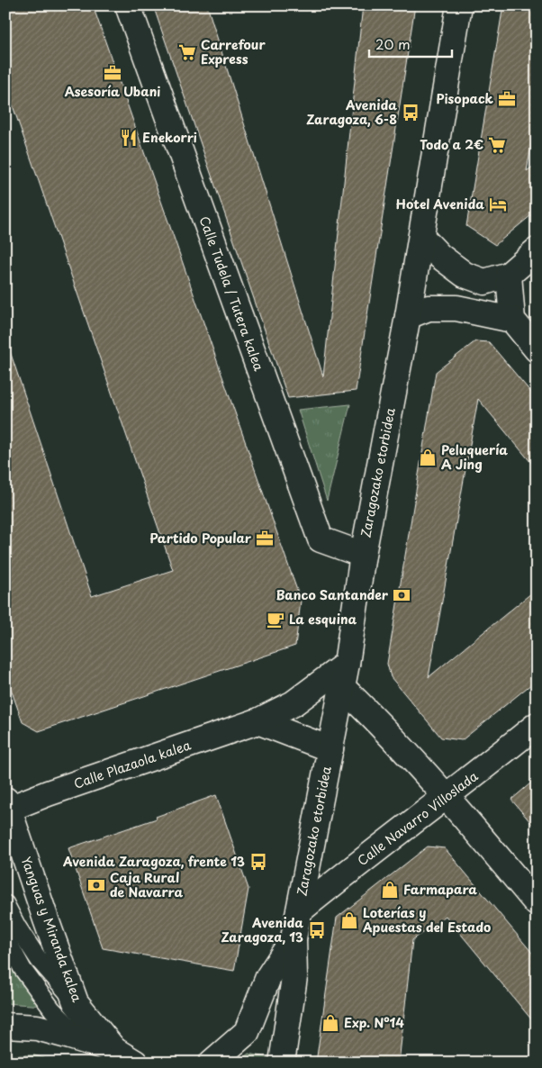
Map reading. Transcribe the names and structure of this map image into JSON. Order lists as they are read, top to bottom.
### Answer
{
  "streets": {
    "street": [
      "Calle Tudela / Tutera kalea",
      "Zaragozako etorbidea",
      "Calle Plazaola kalea",
      "Calle Navarro Villoslada",
      "Yanguas y Miranda kalea"
    ]
  },
  "crossings": [
    ["Calle Tudela / Tutera kalea", "Zaragozako etorbidea"],
    ["Zaragozako etorbidea", "Calle Plazaola kalea"],
    ["Zaragozako etorbidea", "Calle Navarro Villoslada"],
    ["Calle Plazaola kalea", "Yanguas y Miranda kalea"]
  ],
  "places": {
    "supermarket": ["Carrefour Express", "Todo a 2€"],
    "office": ["Asesoría Ubani", "Pisopack", "Partido Popular"],
    "bus stop": ["Avenida Zaragoza, 6-8", "Avenida Zaragoza, frente 13", "Avenida Zaragoza, 13"],
    "restaurant": ["Enekorri"],
    "hotel": ["Hotel Avenida"],
    "shop": [
      "Peluquería A Jing",
      "Farmapara",
      "Loterías y Apuestas del Estado",
      "Exp. N°14"
    ],
    "bank": ["Banco Santander", "Caja Rural de Navarra"],
    "cafe": ["La esquina"]
  },
  "scale_bar": "20 m"
}
